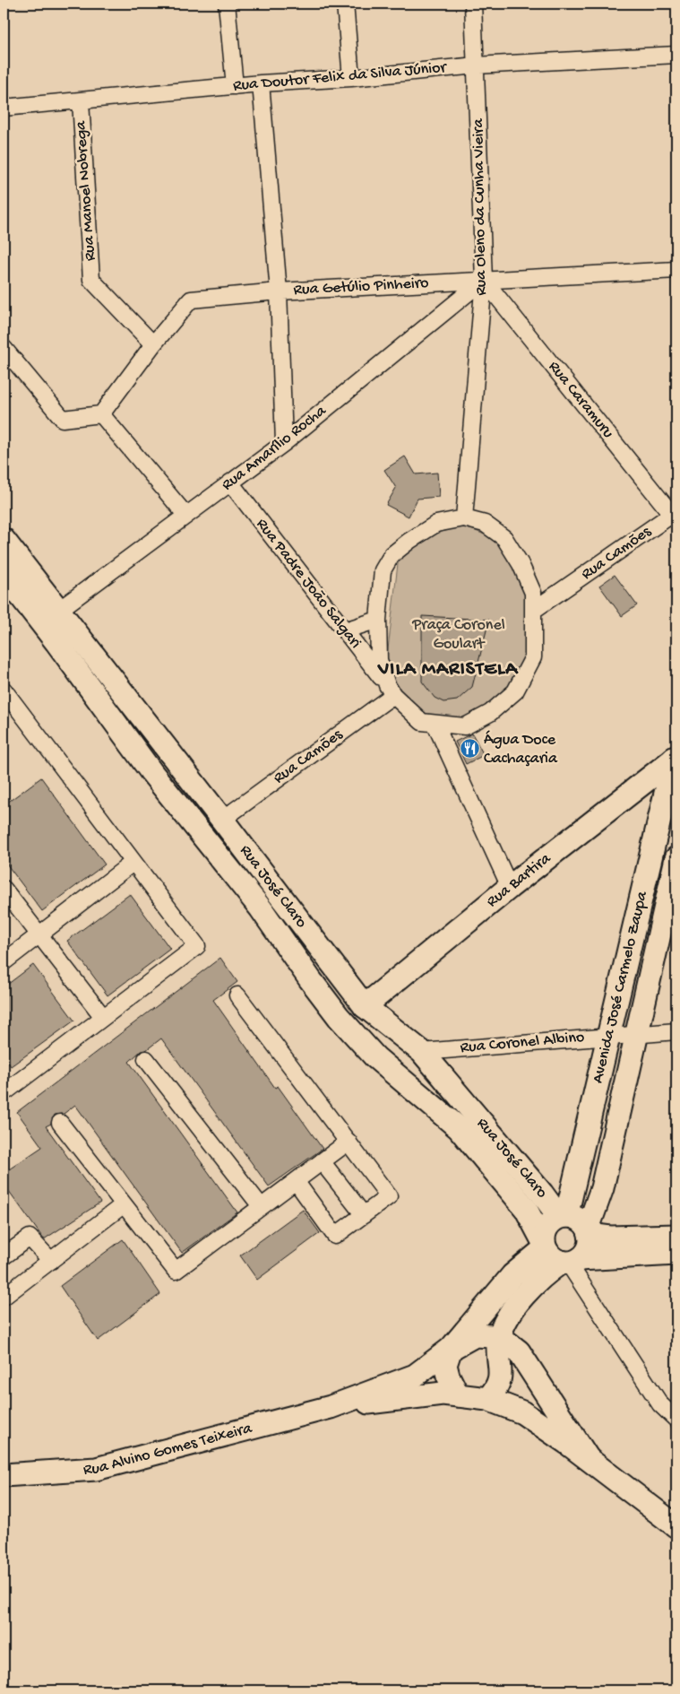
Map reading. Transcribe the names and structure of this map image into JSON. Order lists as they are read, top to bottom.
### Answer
{
  "streets": {
    "street": [
      "Rua Doutor Felix da Silva Júnior",
      "Rua Manoel Nobrega",
      "Rua Oleno da Cunha Vieira",
      "Rua Getúlio Pinheiro",
      "Rua Caramuru",
      "Rua Amarílio Rocha",
      "Rua Camões",
      "Rua Padre João Salgari",
      "Rua Bartira",
      "Rua José Claro",
      "Avenida José Carmelo Zaupa",
      "Rua Coronel Albino",
      "Rua Alvino Gomes Teixeira"
    ]
  },
  "crossings": [
    ["Rua Doutor Felix da Silva Júnior", "Rua Manoel Nobrega"],
    ["Rua Doutor Felix da Silva Júnior", "Rua Oleno da Cunha Vieira"],
    ["Rua Manoel Nobrega", "Rua Getúlio Pinheiro"],
    ["Rua Oleno da Cunha Vieira", "Rua Getúlio Pinheiro"],
    ["Rua Oleno da Cunha Vieira", "Rua Caramuru"],
    ["Rua Oleno da Cunha Vieira", "Rua Amarílio Rocha"],
    ["Rua Getúlio Pinheiro", "Rua Caramuru"],
    ["Rua Getúlio Pinheiro", "Rua Amarílio Rocha"],
    ["Rua Caramuru", "Rua Amarílio Rocha"],
    ["Rua Caramuru", "Rua Camões"],
    ["Rua Amarílio Rocha", "Rua Padre João Salgari"],
    ["Rua Amarílio Rocha", "Rua José Claro"],
    ["Rua Camões", "Rua Padre João Salgari"],
    ["Rua Camões", "Rua José Claro"],
    ["Rua Bartira", "Rua José Claro"],
    ["Rua Bartira", "Avenida José Carmelo Zaupa"],
    ["Rua José Claro", "Avenida José Carmelo Zaupa"],
    ["Rua José Claro", "Rua Coronel Albino"],
    ["Avenida José Carmelo Zaupa", "Rua Coronel Albino"]
  ],
  "districts": ["VILA MARISTELA"],
  "parks": ["Praça Coronel Goulart"],
  "places": {
    "restaurant": ["Água Doce Cachaçaria"]
  }
}
